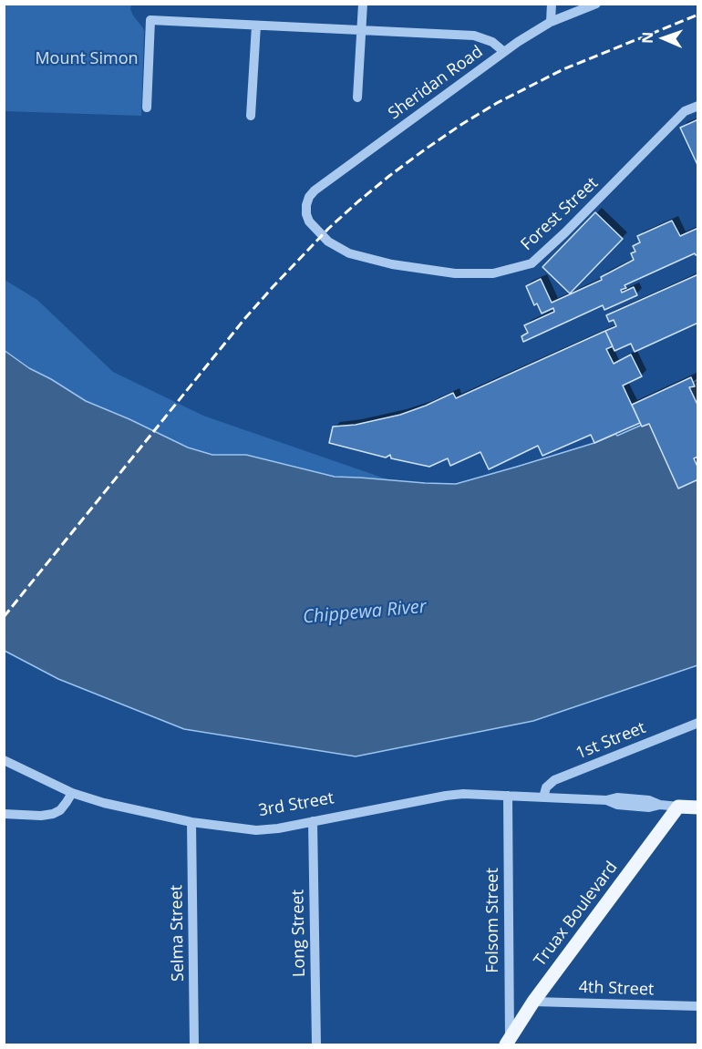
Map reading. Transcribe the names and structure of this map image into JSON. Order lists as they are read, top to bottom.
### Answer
{
  "streets": {
    "main road": ["3rd Street", "Truax Boulevard"],
    "street": [
      "Sheridan Road",
      "Forest Street",
      "1st Street",
      "Folsom Street",
      "Selma Street",
      "Long Street",
      "4th Street"
    ]
  },
  "crossings": [
    ["Sheridan Road", "Forest Street"],
    ["1st Street", "3rd Street"],
    ["3rd Street", "Truax Boulevard"],
    ["3rd Street", "Folsom Street"],
    ["3rd Street", "Selma Street"],
    ["3rd Street", "Long Street"],
    ["Truax Boulevard", "Folsom Street"],
    ["Truax Boulevard", "4th Street"]
  ],
  "water": ["Chippewa River"],
  "parks": ["Mount Simon"],
  "north": "left"
}
